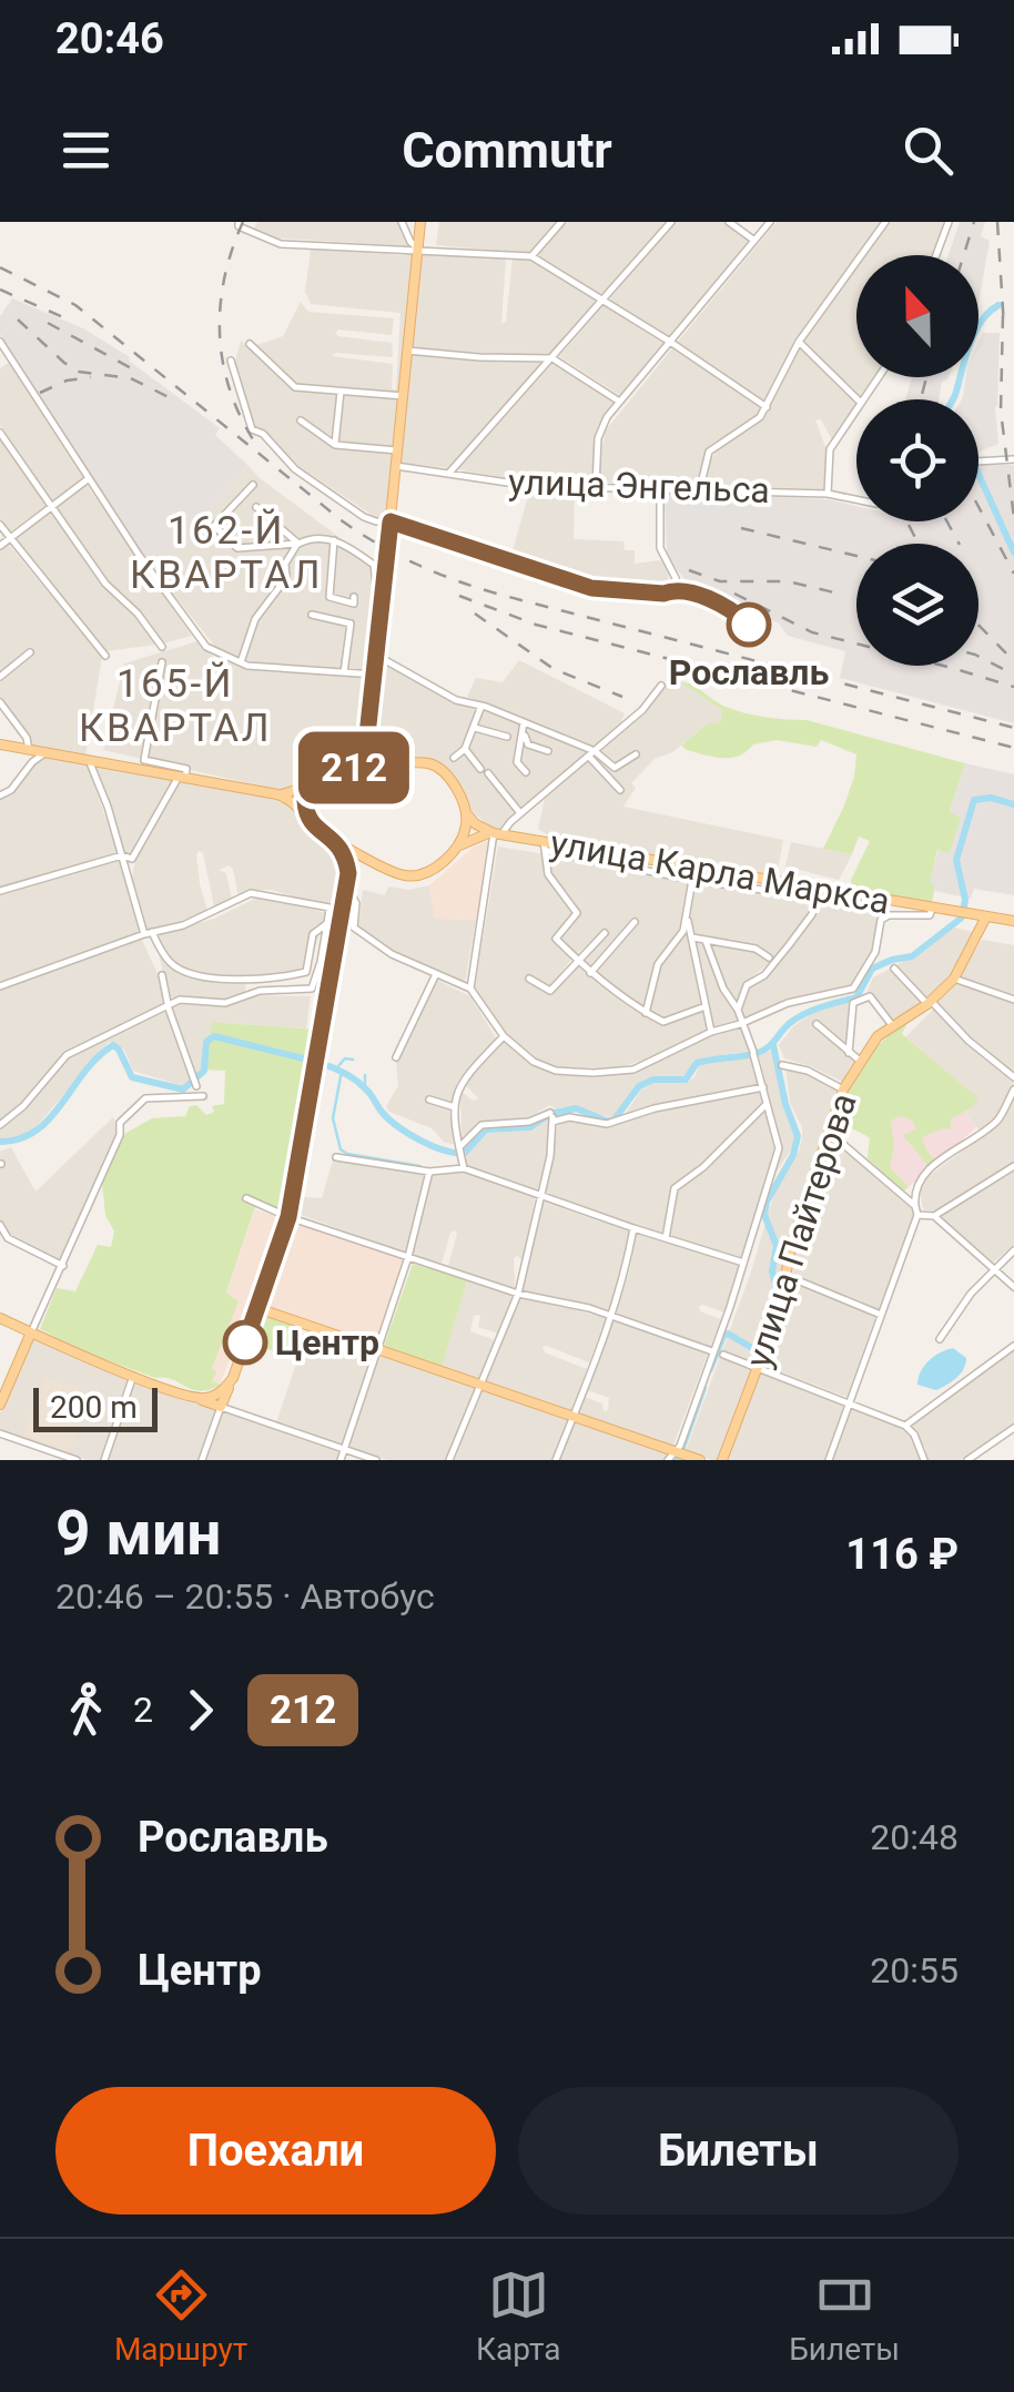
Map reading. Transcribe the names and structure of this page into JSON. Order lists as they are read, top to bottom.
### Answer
{
  "streets": {
    "main road": ["улица Карла Маркса", "улица Пайтерова"],
    "street": ["улица Энгельса"]
  },
  "crossings": [
    ["улица Карла Маркса", "улица Пайтерова"]
  ],
  "districts": ["162-Й КВАРТАЛ", "165-Й КВАРТАЛ"],
  "places": ["Рославль", "Центр"],
  "lines": ["bus line 212"],
  "scale_bar": "200 m",
  "north": "top",
  "page": {
    "status": "20:46",
    "header": "Commutr",
    "on_map": "212",
    "scale": "200 m",
    "heading": ["9 мин", "20:46 – 20:55 · Автобус", "116 ₽"],
    "legs": ["2", "212"],
    "list": [
      {
        "name": "Рославль",
        "value": "20:48"
      },
      {
        "name": "Центр",
        "value": "20:55"
      }
    ],
    "buttons": ["Поехали", "Билеты"],
    "tabs": ["Маршрут", "Карта", "Билеты"]
  }
}
